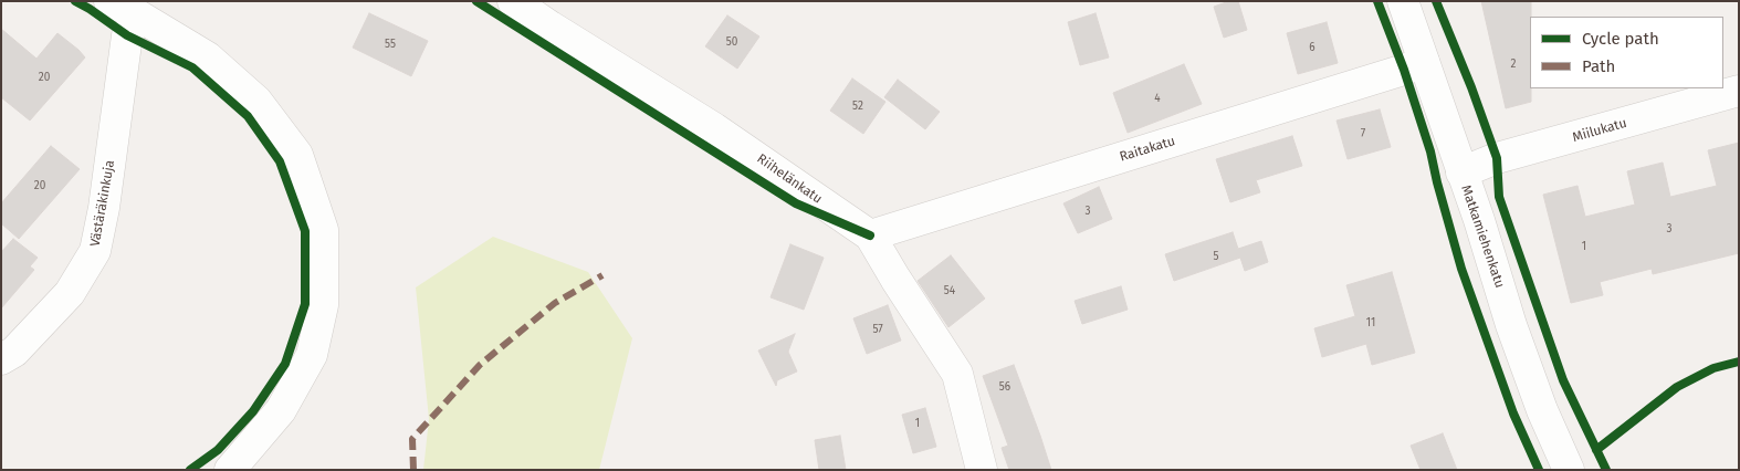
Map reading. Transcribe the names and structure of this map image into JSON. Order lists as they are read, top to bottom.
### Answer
{
  "streets": {
    "street": [
      "Miilukatu",
      "Raitakatu",
      "Riihelänkatu",
      "Västäräkinkuja",
      "Matkamiehenkatu"
    ]
  },
  "crossings": [
    ["Miilukatu", "Matkamiehenkatu"],
    ["Raitakatu", "Riihelänkatu"],
    ["Raitakatu", "Matkamiehenkatu"]
  ],
  "house_numbers": [
    "50",
    "55",
    "6",
    "2",
    "20",
    "4",
    "52",
    "7",
    "20",
    "3",
    "3",
    "1",
    "5",
    "54",
    "11",
    "57",
    "56",
    "1"
  ],
  "legend": ["Cycle path", "Path"]
}
